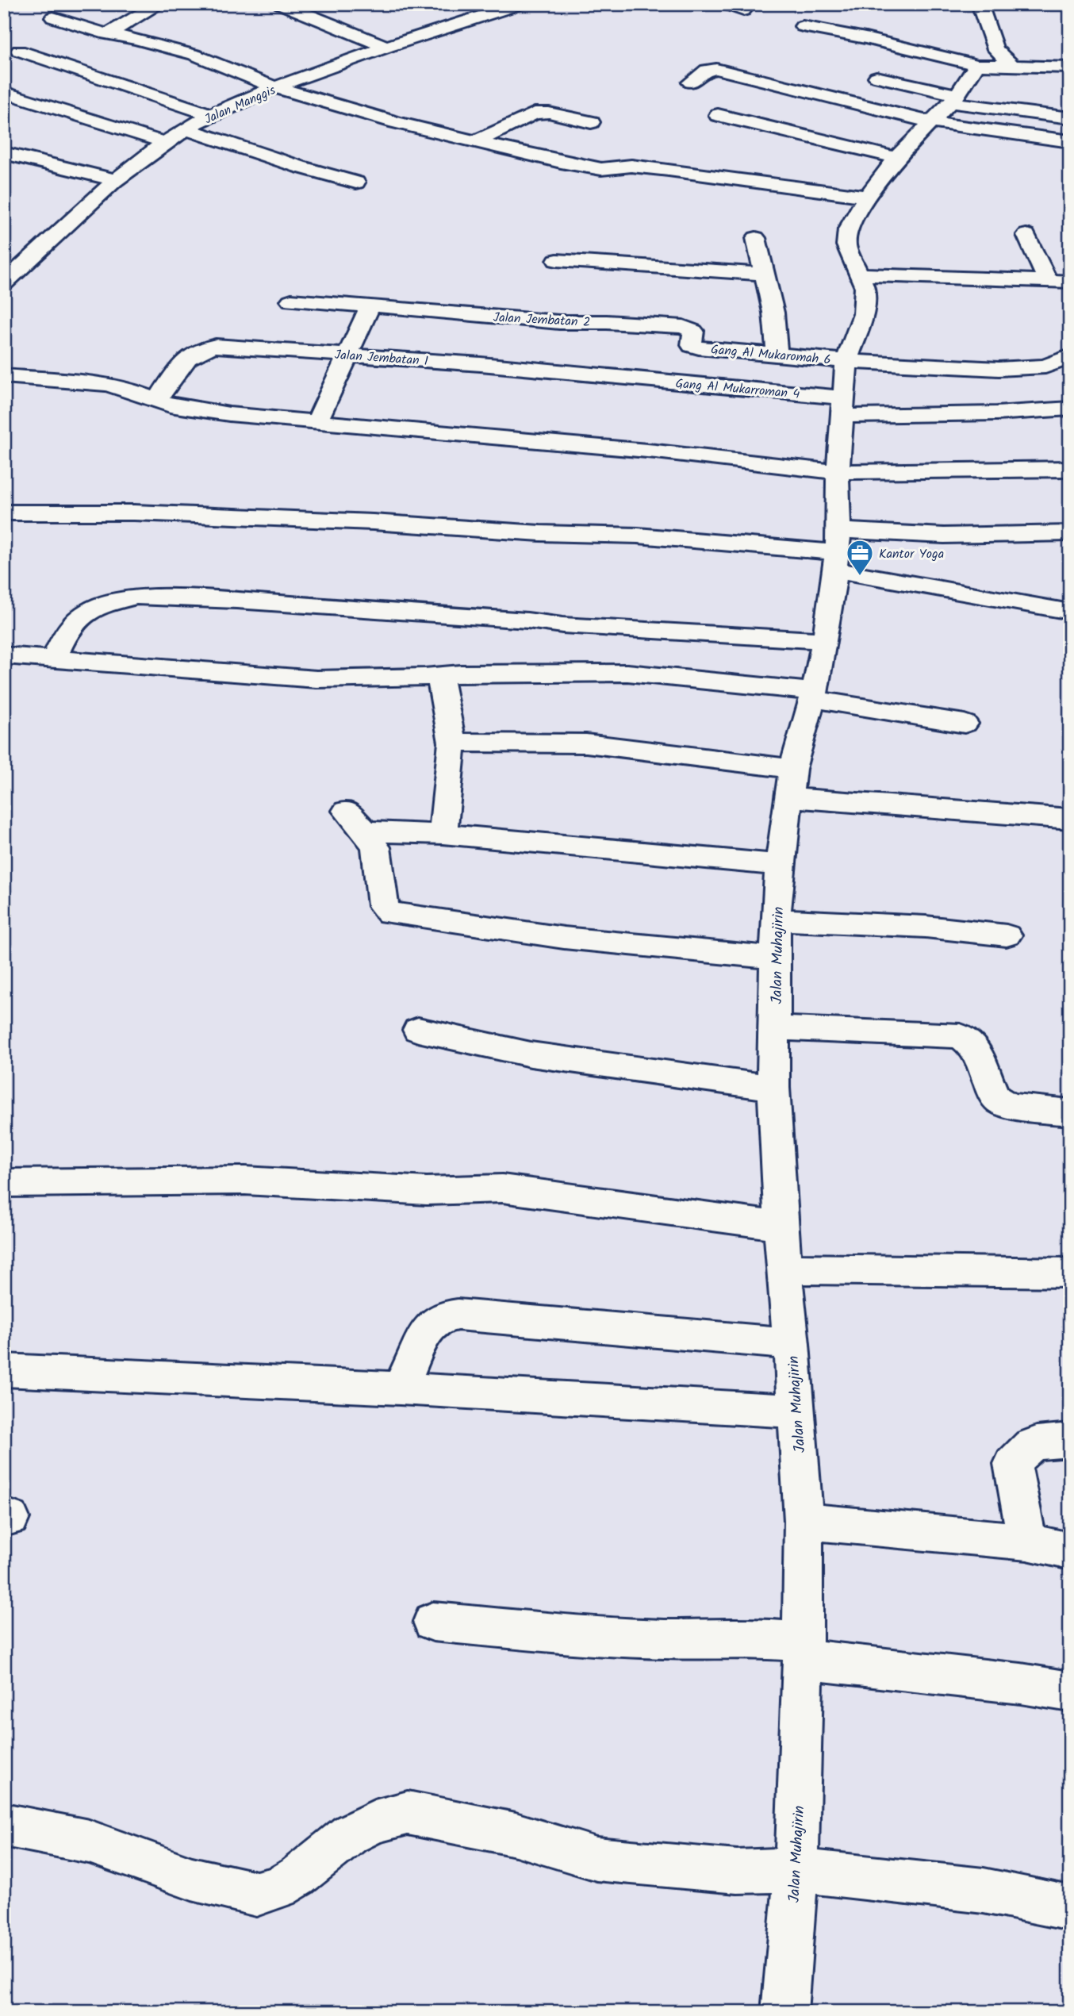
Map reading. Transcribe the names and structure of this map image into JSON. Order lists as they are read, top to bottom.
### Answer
{
  "streets": {
    "street": [
      "Jalan Manggis",
      "Jalan Jembatan 2",
      "Gang Al Mukaromah 6",
      "Jalan Jembatan 1",
      "Gang Al Mukarroman 4",
      "Jalan Muhajirin"
    ]
  },
  "crossings": [
    ["Jalan Jembatan 2", "Gang Al Mukaromah 6"],
    ["Gang Al Mukaromah 6", "Jalan Muhajirin"],
    ["Jalan Jembatan 1", "Gang Al Mukarroman 4"],
    ["Gang Al Mukarroman 4", "Jalan Muhajirin"]
  ],
  "places": {
    "office": ["Kantor Yoga"]
  }
}
